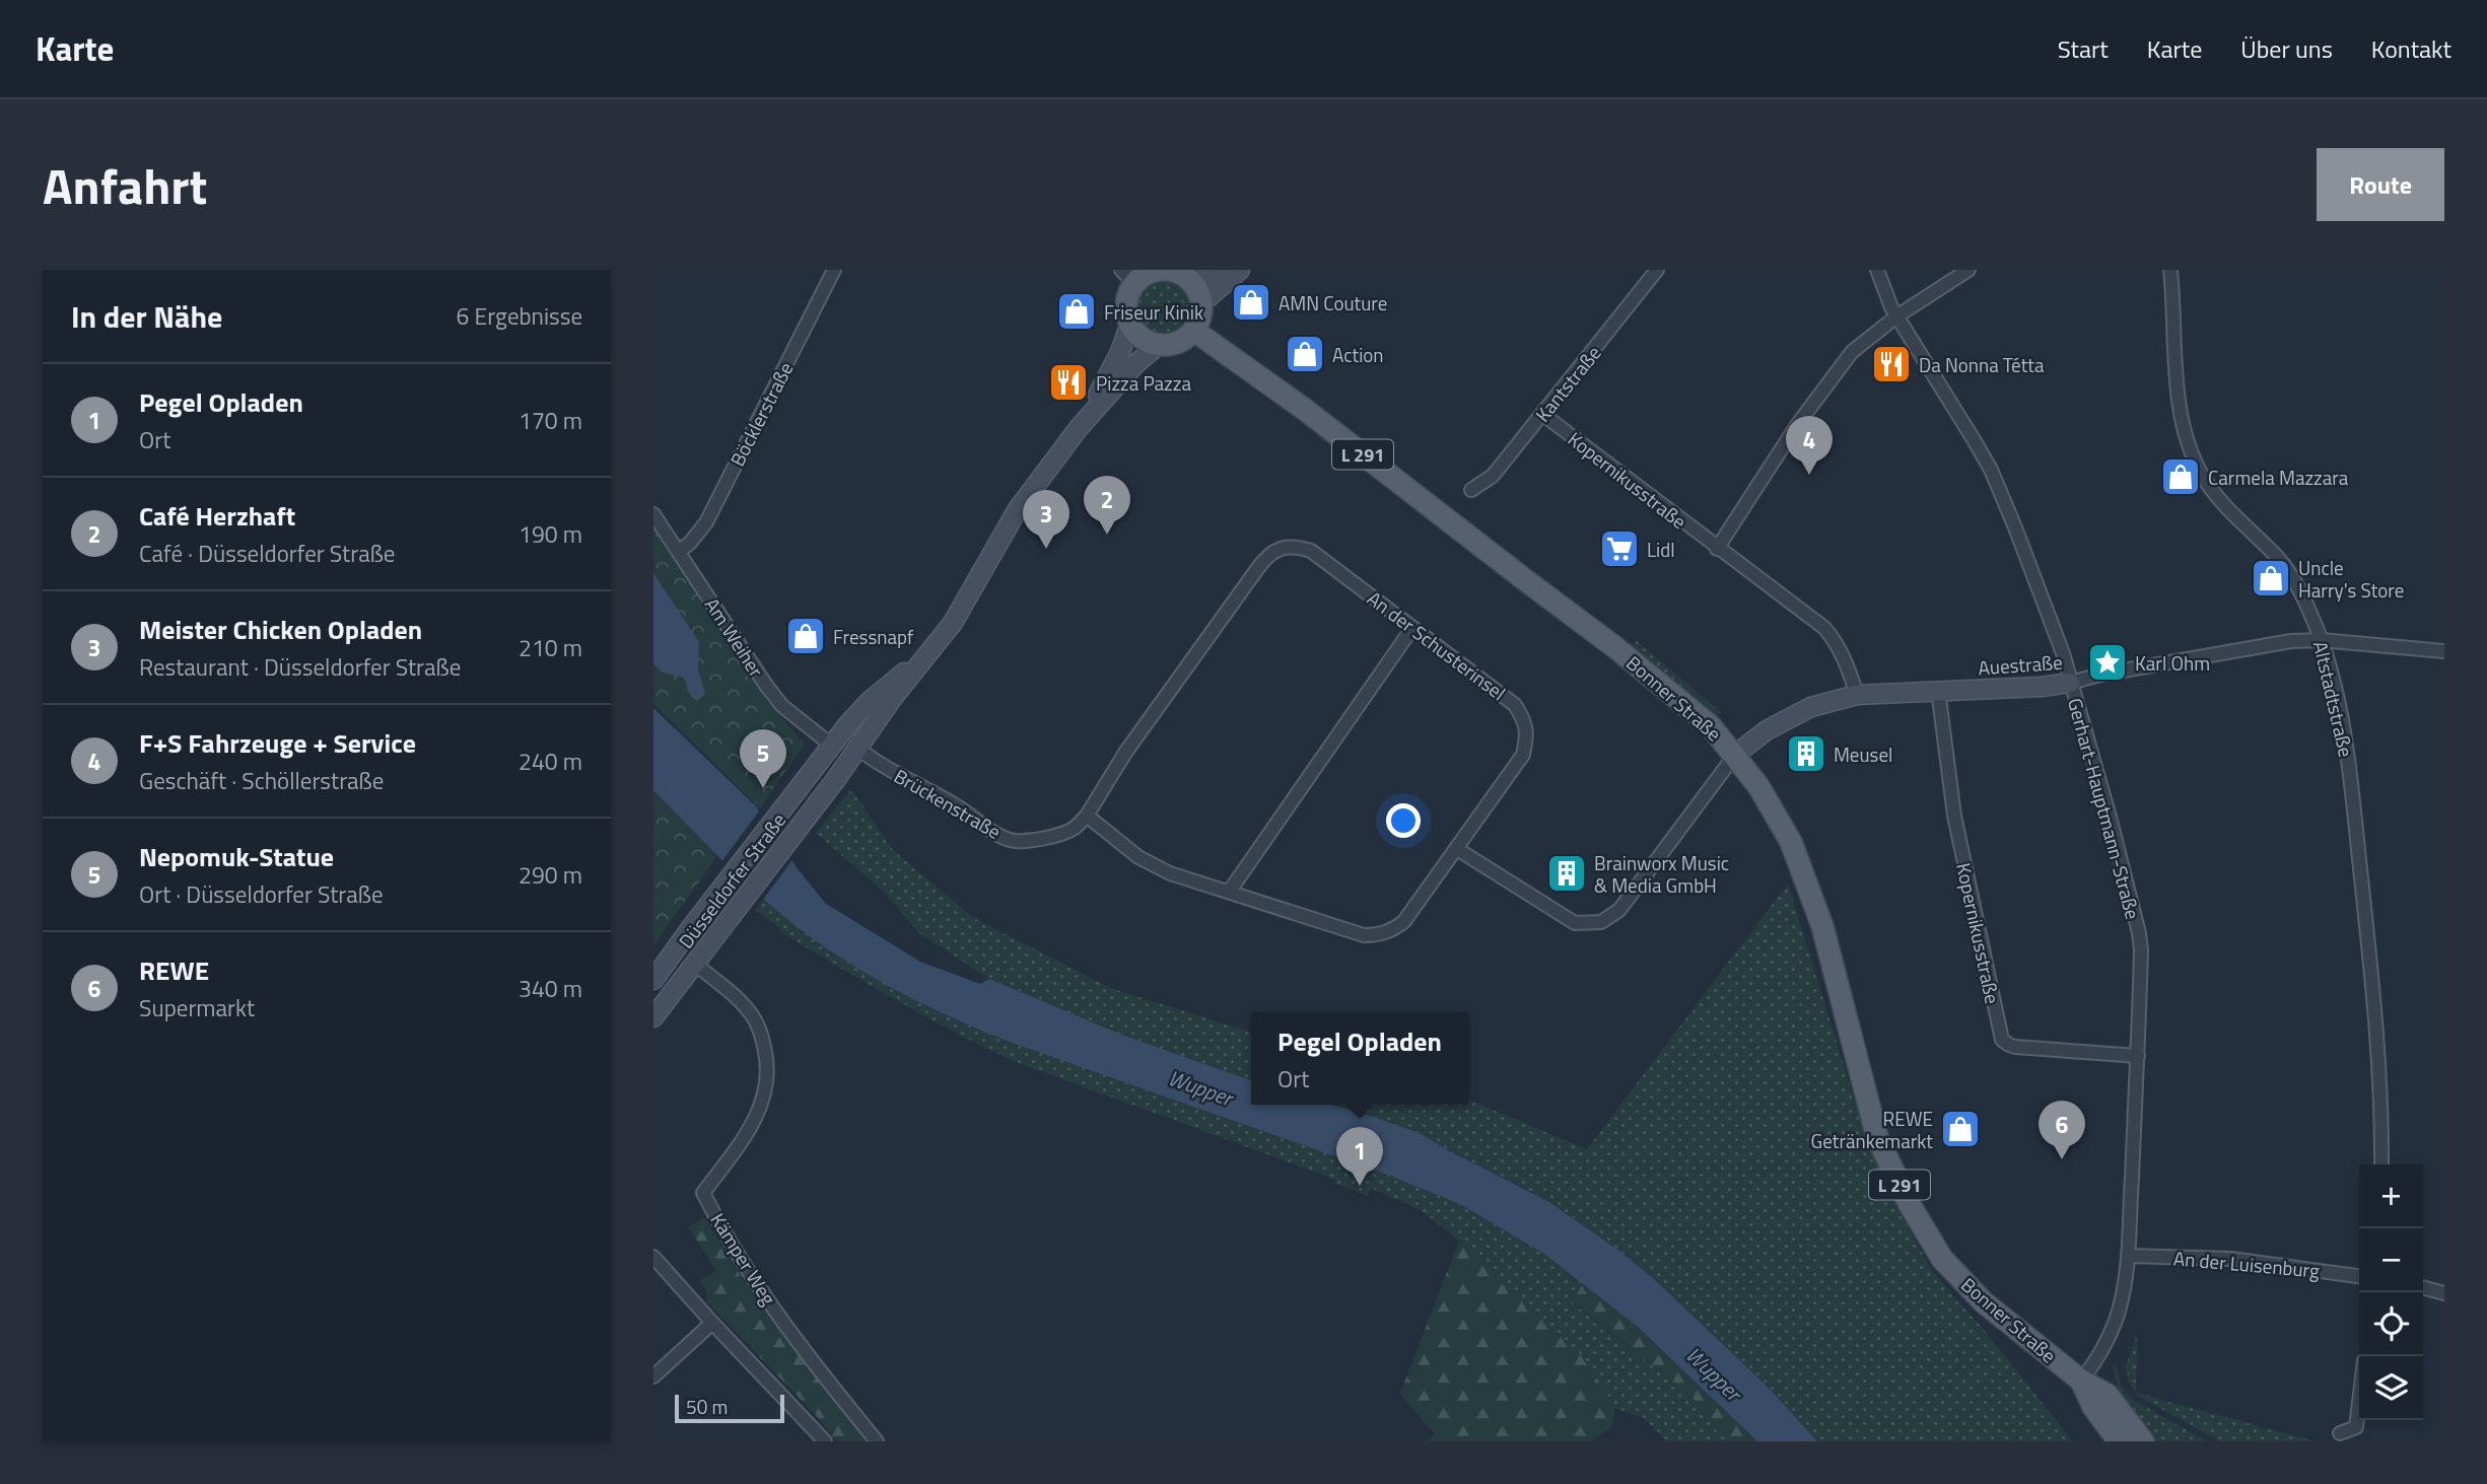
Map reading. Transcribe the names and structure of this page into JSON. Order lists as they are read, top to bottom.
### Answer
{
  "streets": {
    "main road": [
      "L 291",
      "Auestraße",
      "Bonner Straße",
      "Düsseldorfer Straße"
    ],
    "street": [
      "Kantstraße",
      "Böcklerstraße",
      "Kopernikusstraße",
      "Am Weiher",
      "An der Schusterinsel",
      "Altstadtstraße",
      "Brückenstraße",
      "Gerhart-Hauptmann-Straße",
      "Kämper Weg",
      "An der Luisenburg"
    ]
  },
  "crossings": [
    ["Kantstraße", "Kopernikusstraße"],
    ["Böcklerstraße", "Am Weiher"],
    ["Kopernikusstraße", "Auestraße"],
    ["Kopernikusstraße", "Gerhart-Hauptmann-Straße"],
    ["Am Weiher", "Düsseldorfer Straße"],
    ["An der Schusterinsel", "Brückenstraße"],
    ["Auestraße", "Bonner Straße"],
    ["Auestraße", "Altstadtstraße"],
    ["Auestraße", "Gerhart-Hauptmann-Straße"],
    ["Bonner Straße", "Gerhart-Hauptmann-Straße"],
    ["Bonner Straße", "Düsseldorfer Straße"],
    ["Brückenstraße", "Düsseldorfer Straße"],
    ["Gerhart-Hauptmann-Straße", "An der Luisenburg"],
    ["Düsseldorfer Straße", "Kämper Weg"]
  ],
  "water": ["Wupper"],
  "places": {
    "shop": [
      "AMN Couture",
      "Friseur Kinik",
      "Action",
      "Carmela Mazzara",
      "Uncle Harry's Store",
      "Fressnapf",
      "REWE Getränkemarkt"
    ],
    "restaurant": ["Da Nonna Tétta", "Pizza Pazza"],
    "supermarket": ["Lidl"],
    "place": ["Karl Ohm"],
    "building": ["Meusel", "Brainworx Music & Media GmbH"]
  },
  "scale_bar": "50 m",
  "page": {
    "header": "Karte",
    "nav": [
      "Start",
      "Karte",
      "Über uns",
      "Kontakt"
    ],
    "title": "Anfahrt",
    "buttons": "Route",
    "heading": ["In der Nähe", "6 Ergebnisse"],
    "list": [
      {
        "mark": "1",
        "name": "Pegel Opladen",
        "note": "Ort",
        "value": "170 m"
      },
      {
        "mark": "2",
        "name": "Café Herzhaft",
        "note": "Café · Düsseldorfer Straße",
        "value": "190 m"
      },
      {
        "mark": "3",
        "name": "Meister Chicken Opladen",
        "note": "Restaurant · Düsseldorfer Straße",
        "value": "210 m"
      },
      {
        "mark": "4",
        "name": "F+S Fahrzeuge + Service",
        "note": "Geschäft · Schöllerstraße",
        "value": "240 m"
      },
      {
        "mark": "5",
        "name": "Nepomuk-Statue",
        "note": "Ort · Düsseldorfer Straße",
        "value": "290 m"
      },
      {
        "mark": "6",
        "name": "REWE",
        "note": "Supermarkt",
        "value": "340 m"
      }
    ],
    "pins": [
      "4",
      "2",
      "3",
      "5",
      "6",
      "1"
    ],
    "popup": ["Pegel Opladen", "Ort"],
    "map_buttons": ["+", "−"],
    "scale": "50 m"
  }
}
